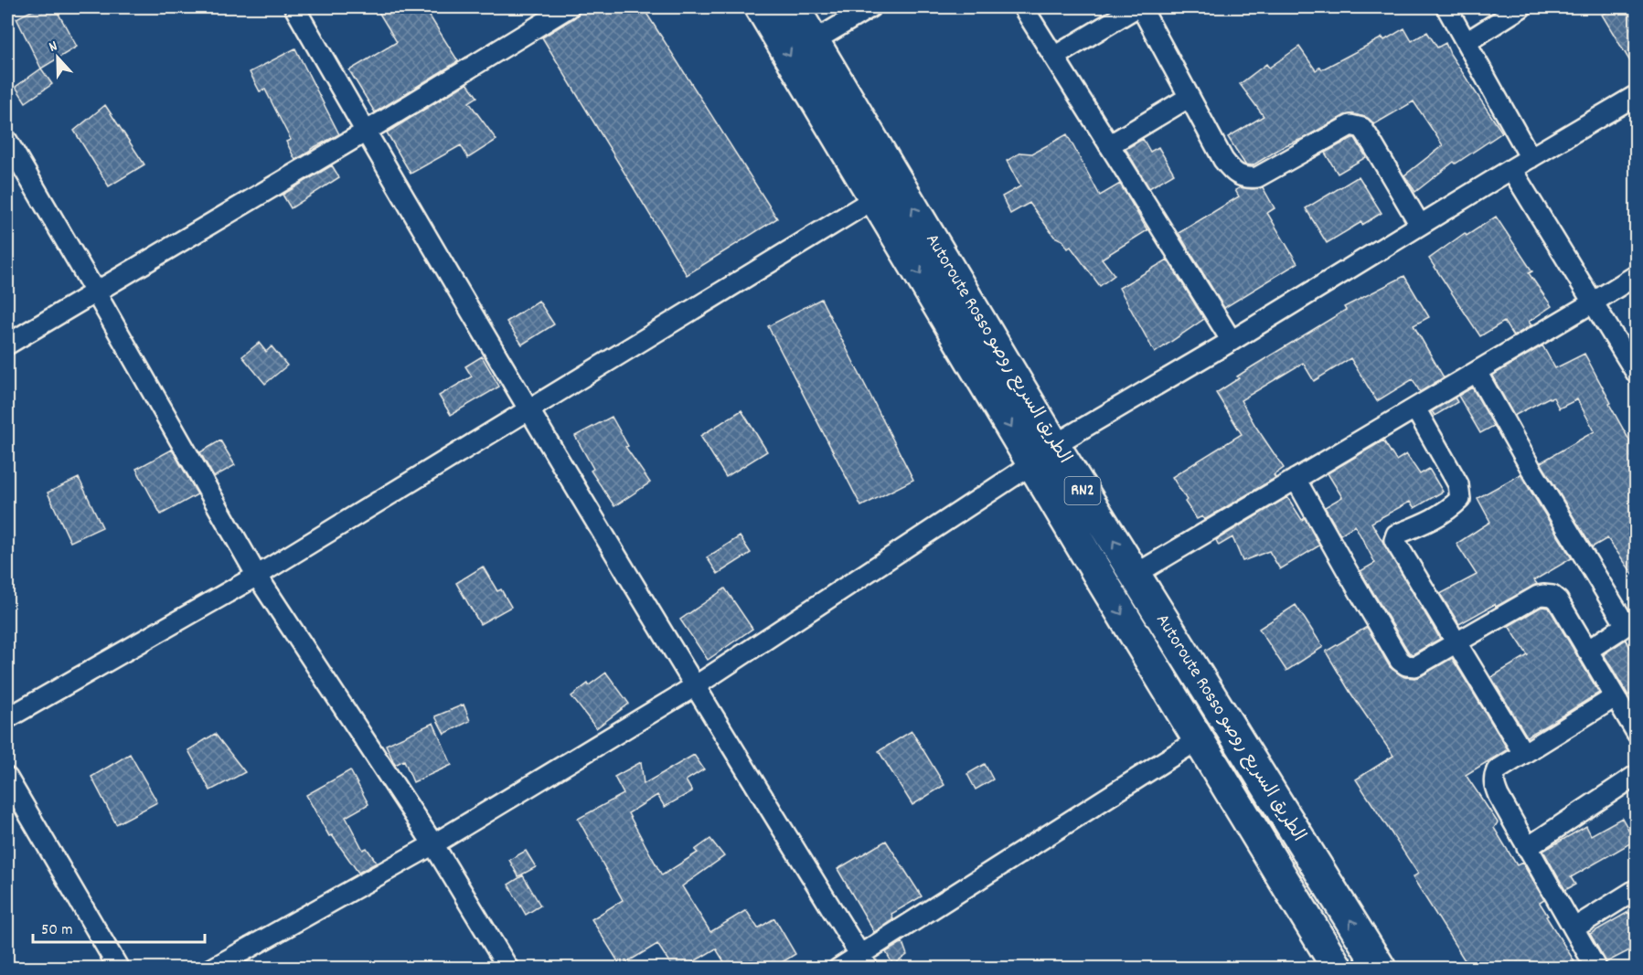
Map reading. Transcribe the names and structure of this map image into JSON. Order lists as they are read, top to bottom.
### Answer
{
  "streets": {
    "highway": ["Autoroute Rosso الطريق السريع روصو", "RN2"]
  },
  "scale_bar": "50 m",
  "north": "top"
}
